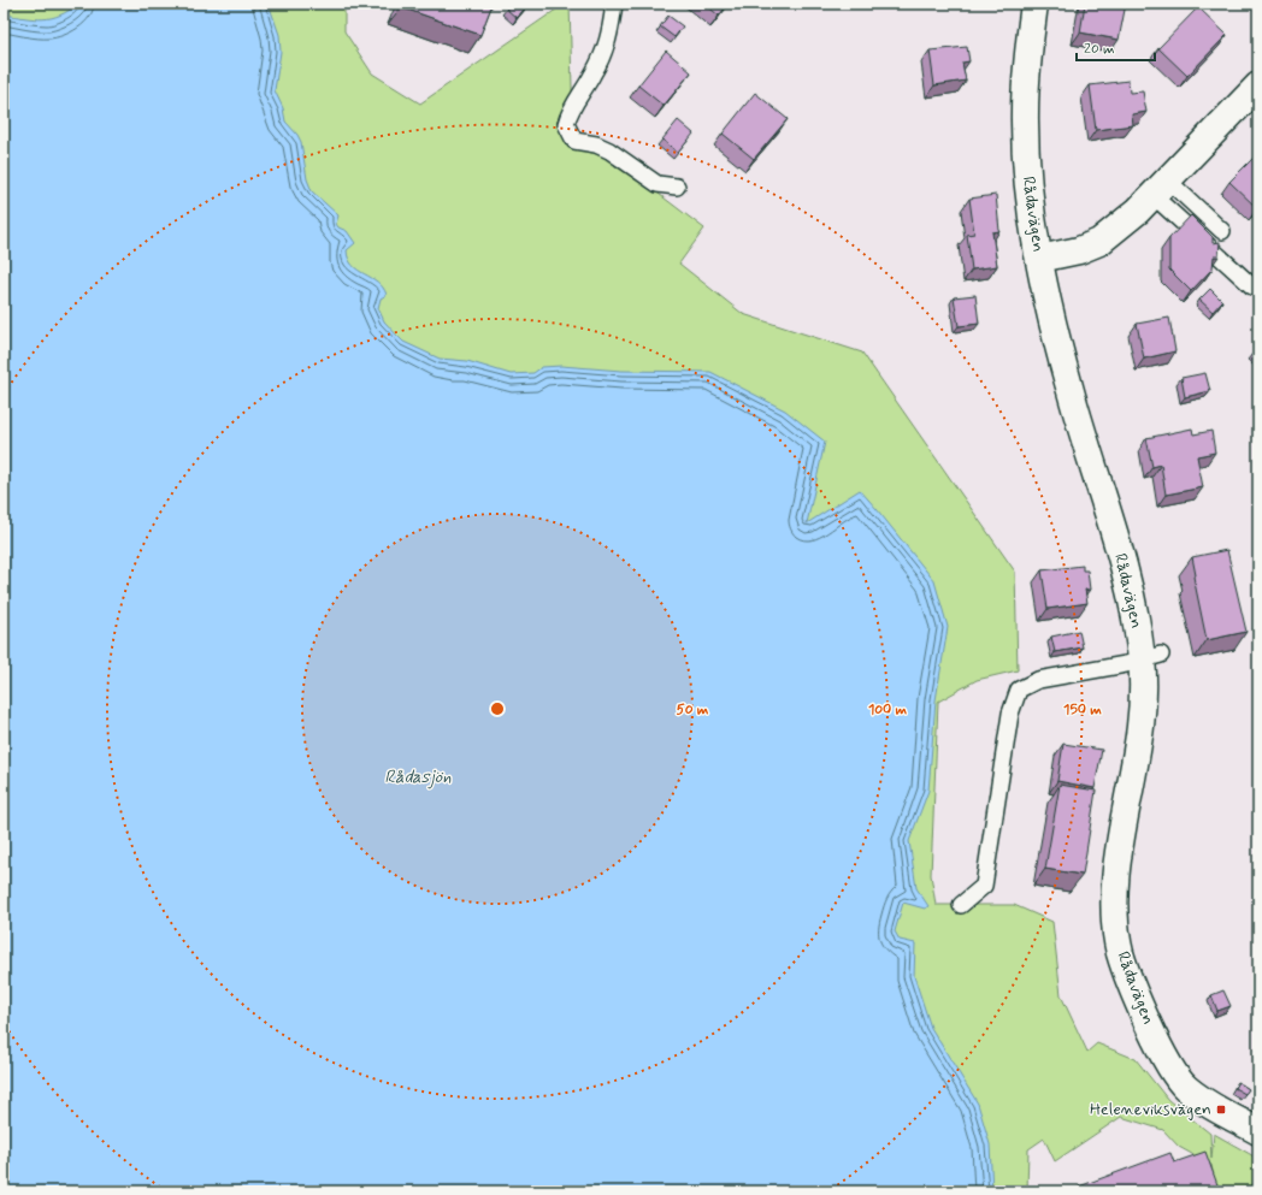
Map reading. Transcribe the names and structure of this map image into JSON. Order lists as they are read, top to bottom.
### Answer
{
  "streets": {
    "street": ["Rådavägen"]
  },
  "water": ["Rådasjön"],
  "places": {
    "transit": ["Heleneviksvägen"]
  },
  "scale_bar": "20 m",
  "rings": ["50 m", "100 m", "150 m"]
}
